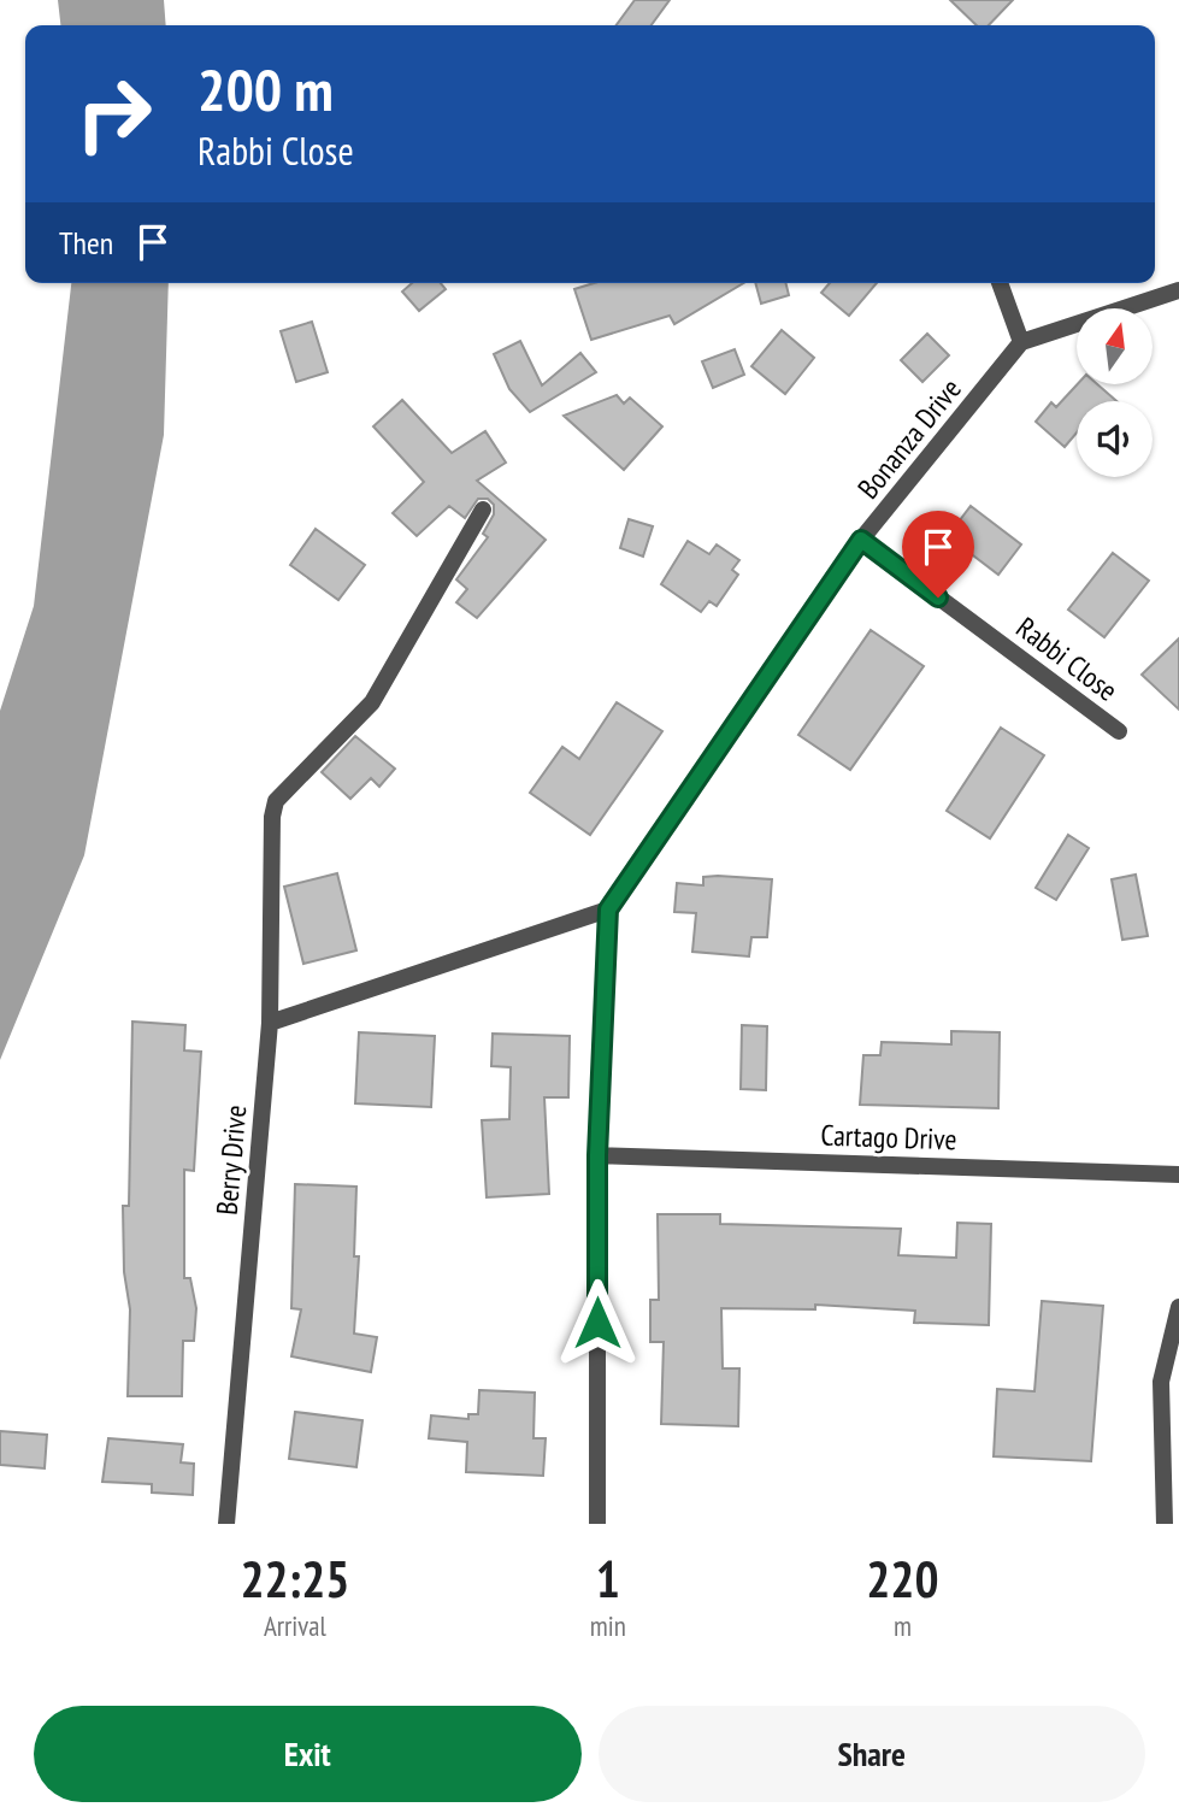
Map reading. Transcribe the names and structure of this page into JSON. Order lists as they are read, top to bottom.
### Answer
{
  "streets": {
    "street": [
      "Bonanza Drive",
      "Rabbi Close",
      "Cartago Drive",
      "Berry Drive"
    ]
  },
  "crossings": [
    ["Bonanza Drive", "Rabbi Close"]
  ],
  "north": "top",
  "page": {
    "turn": ["200 m", "Rabbi Close"],
    "then": "Then",
    "eta": [
      "22:25",
      "Arrival",
      "1",
      "min",
      "220",
      "m"
    ],
    "buttons": ["Exit", "Share"]
  }
}
